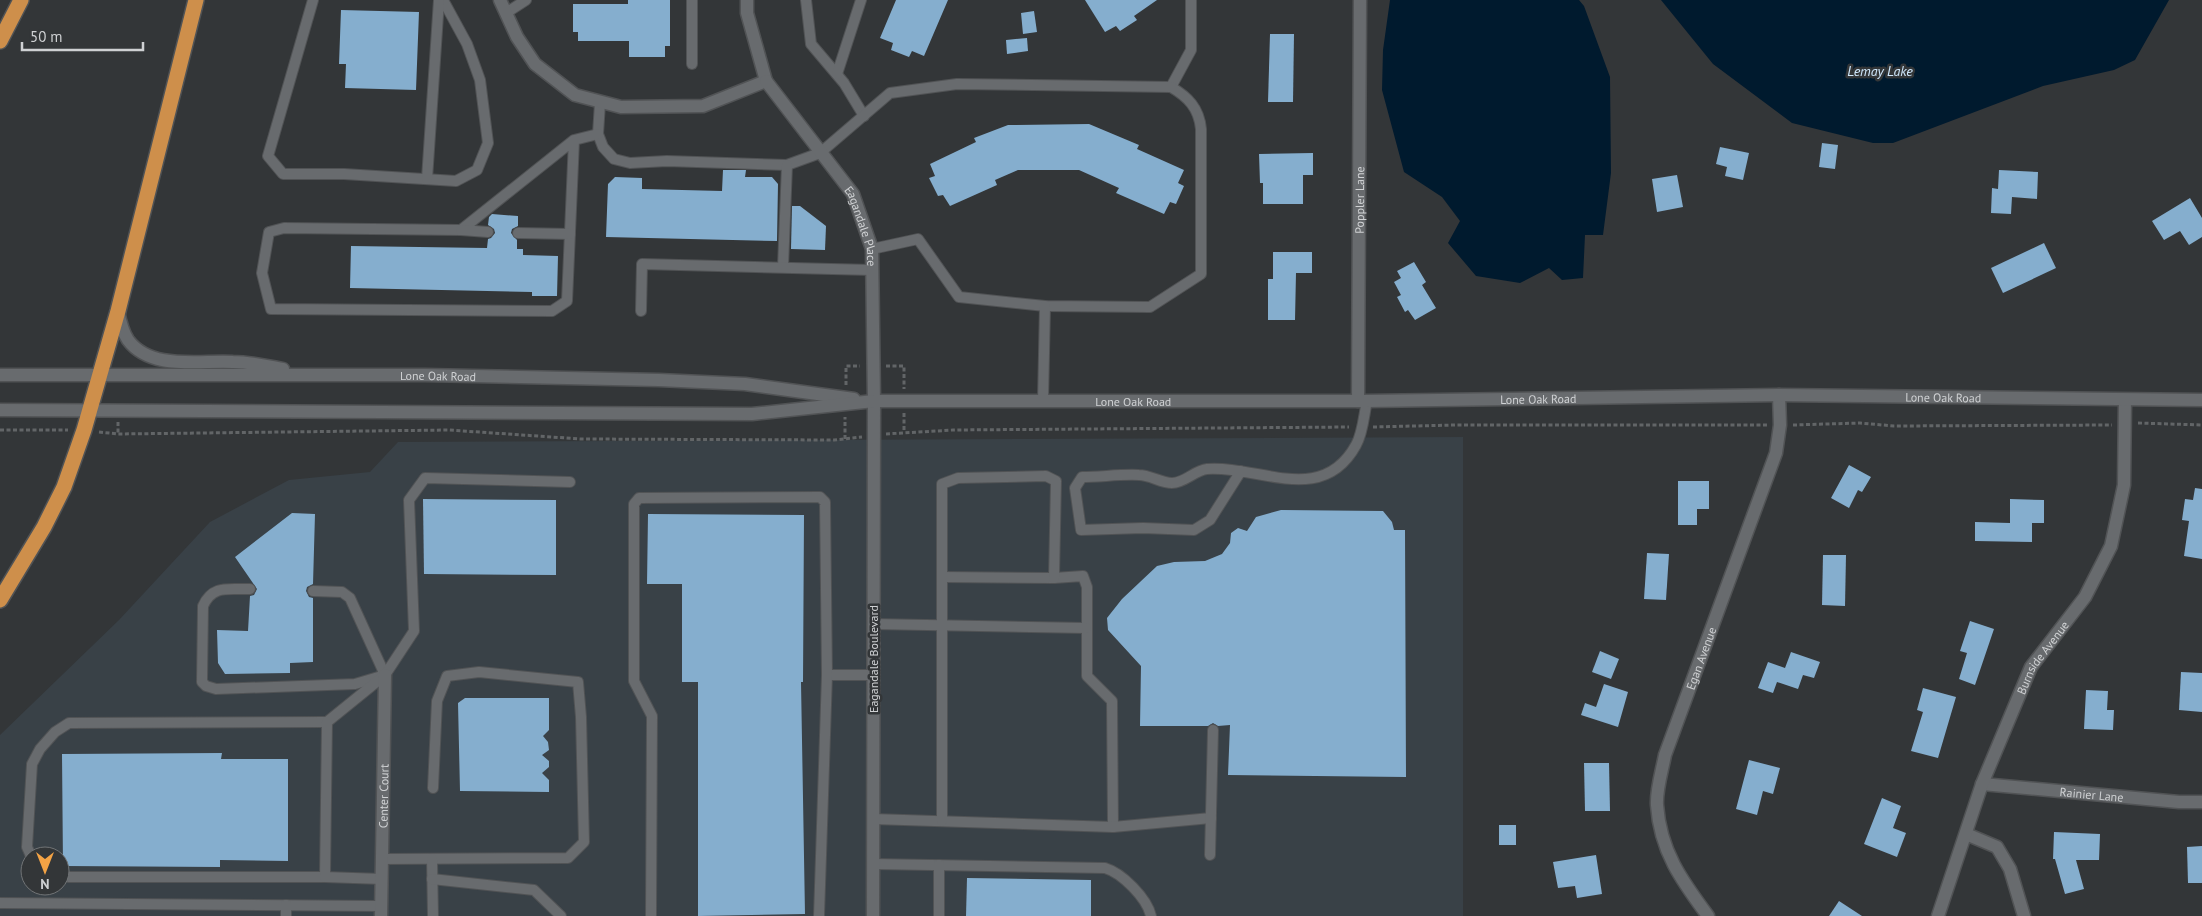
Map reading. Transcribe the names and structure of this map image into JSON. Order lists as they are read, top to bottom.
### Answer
{
  "streets": {
    "street": [
      "Poppler Lane",
      "Eagandale Place",
      "Lone Oak Road",
      "Eagandale Boulevard",
      "Egan Avenue",
      "Burnside Avenue",
      "Rainier Lane",
      "Center Court"
    ]
  },
  "crossings": [
    ["Poppler Lane", "Lone Oak Road"],
    ["Eagandale Place", "Lone Oak Road"],
    ["Eagandale Place", "Eagandale Boulevard"],
    ["Lone Oak Road", "Eagandale Boulevard"],
    ["Lone Oak Road", "Egan Avenue"],
    ["Lone Oak Road", "Burnside Avenue"],
    ["Burnside Avenue", "Rainier Lane"]
  ],
  "water": ["Lemay Lake"],
  "scale_bar": "50 m",
  "north": "bottom"
}
